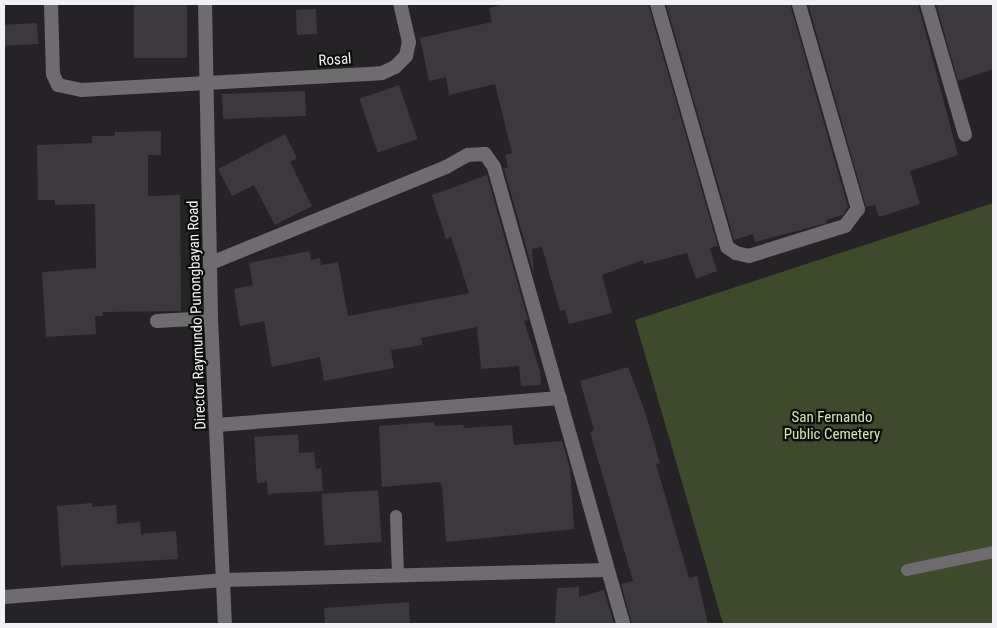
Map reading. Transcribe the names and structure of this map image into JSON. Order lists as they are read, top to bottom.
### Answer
{
  "streets": {
    "street": ["Rosal", "Director Raymundo Punongbayan Road"]
  },
  "crossings": [
    ["Rosal", "Director Raymundo Punongbayan Road"]
  ],
  "parks": ["San Fernando Public Cemetery"]
}
